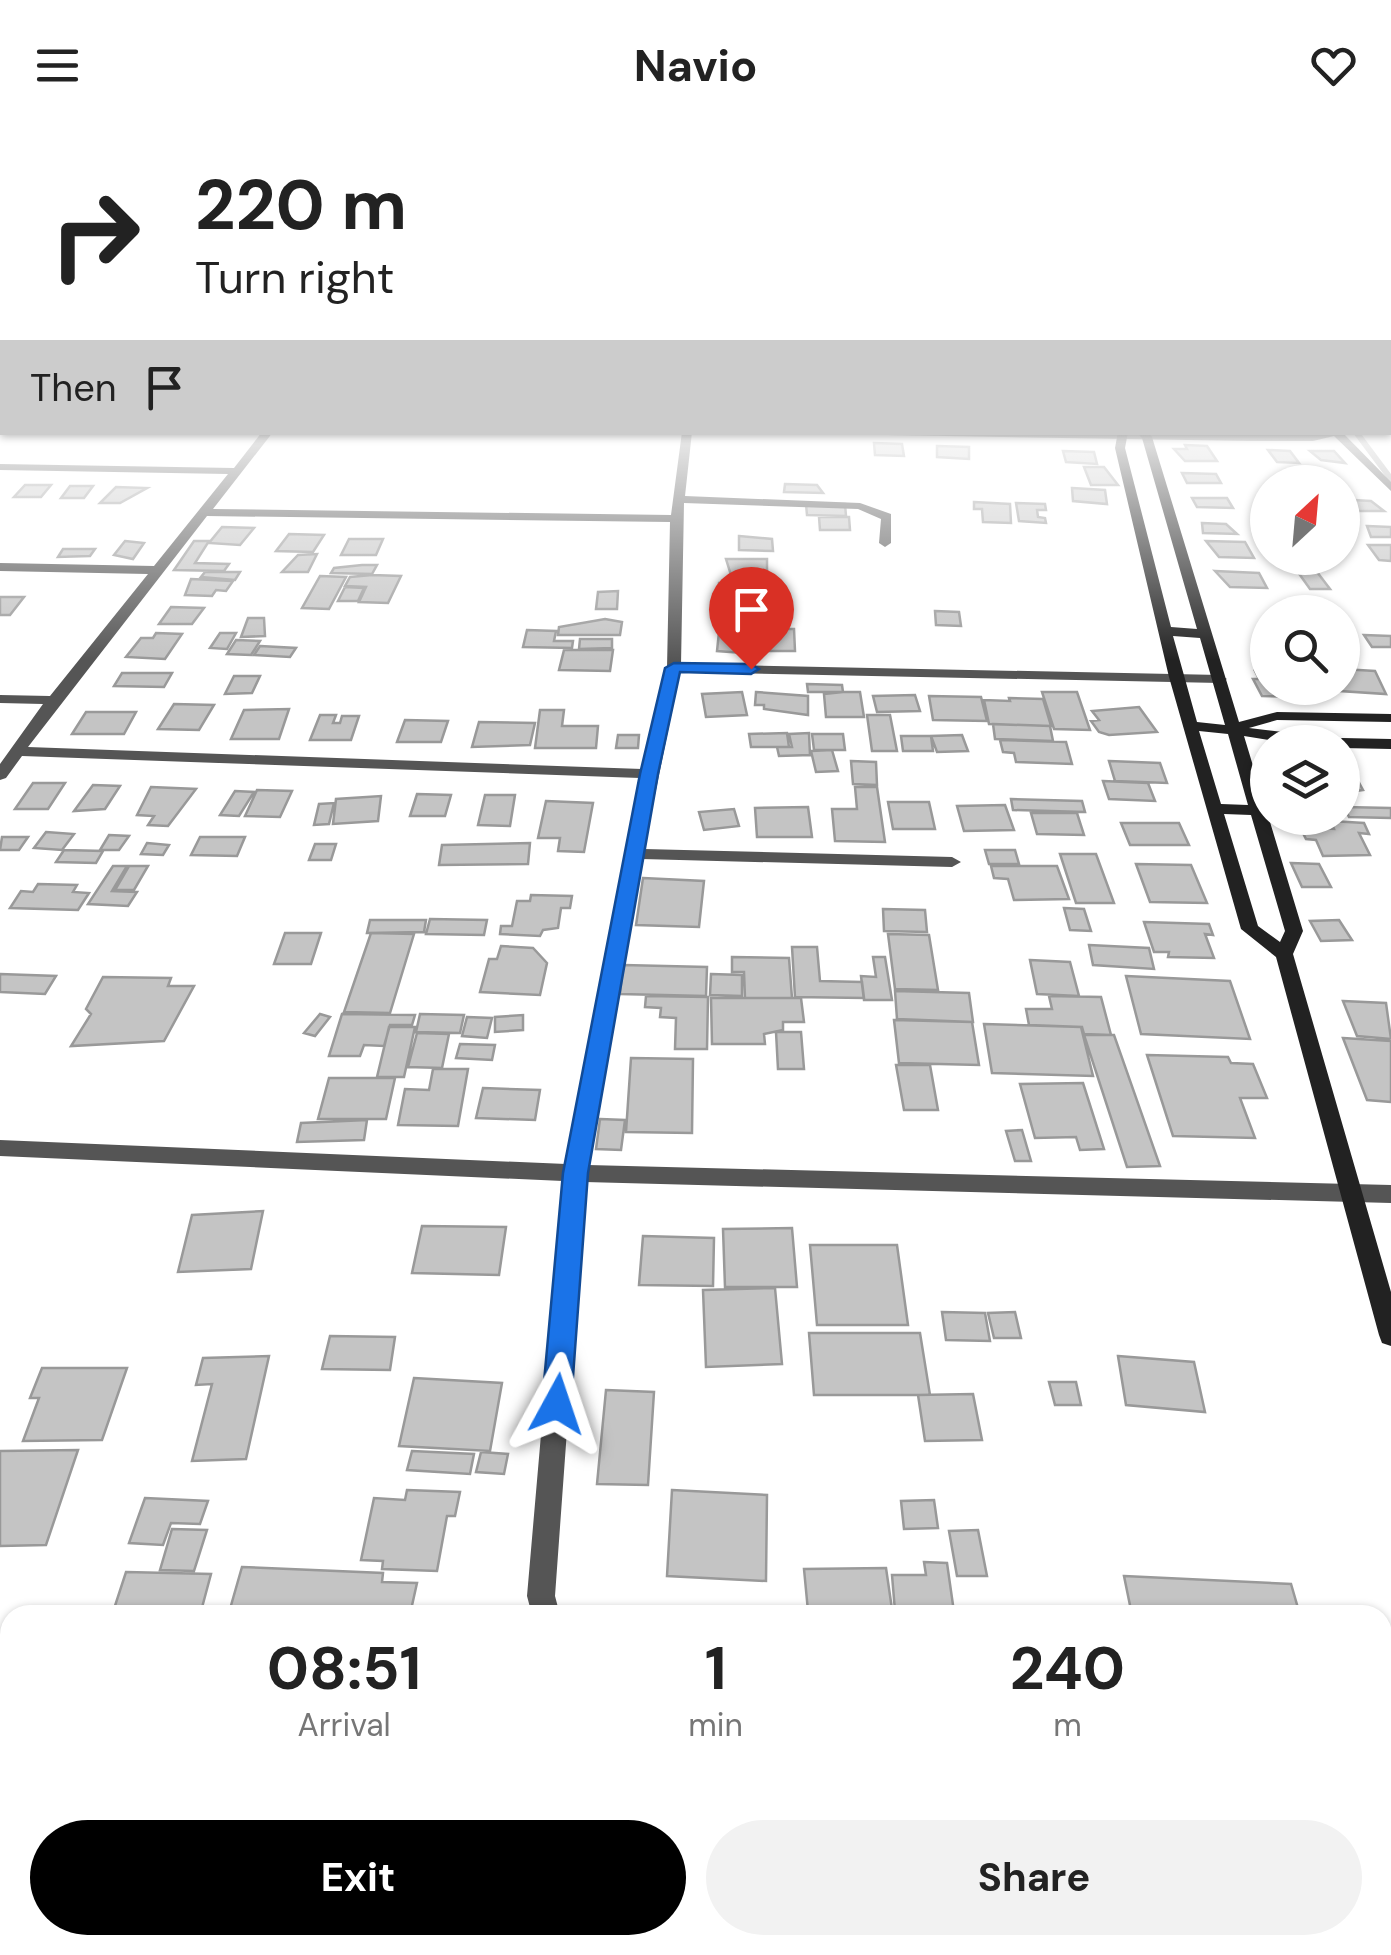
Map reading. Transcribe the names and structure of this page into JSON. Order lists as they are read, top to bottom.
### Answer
{
  "north": "top right",
  "page": {
    "header": "Navio",
    "turn": ["220 m", "Turn right"],
    "then": "Then",
    "eta": [
      "08:51",
      "Arrival",
      "1",
      "min",
      "240",
      "m"
    ],
    "buttons": ["Exit", "Share"]
  }
}
